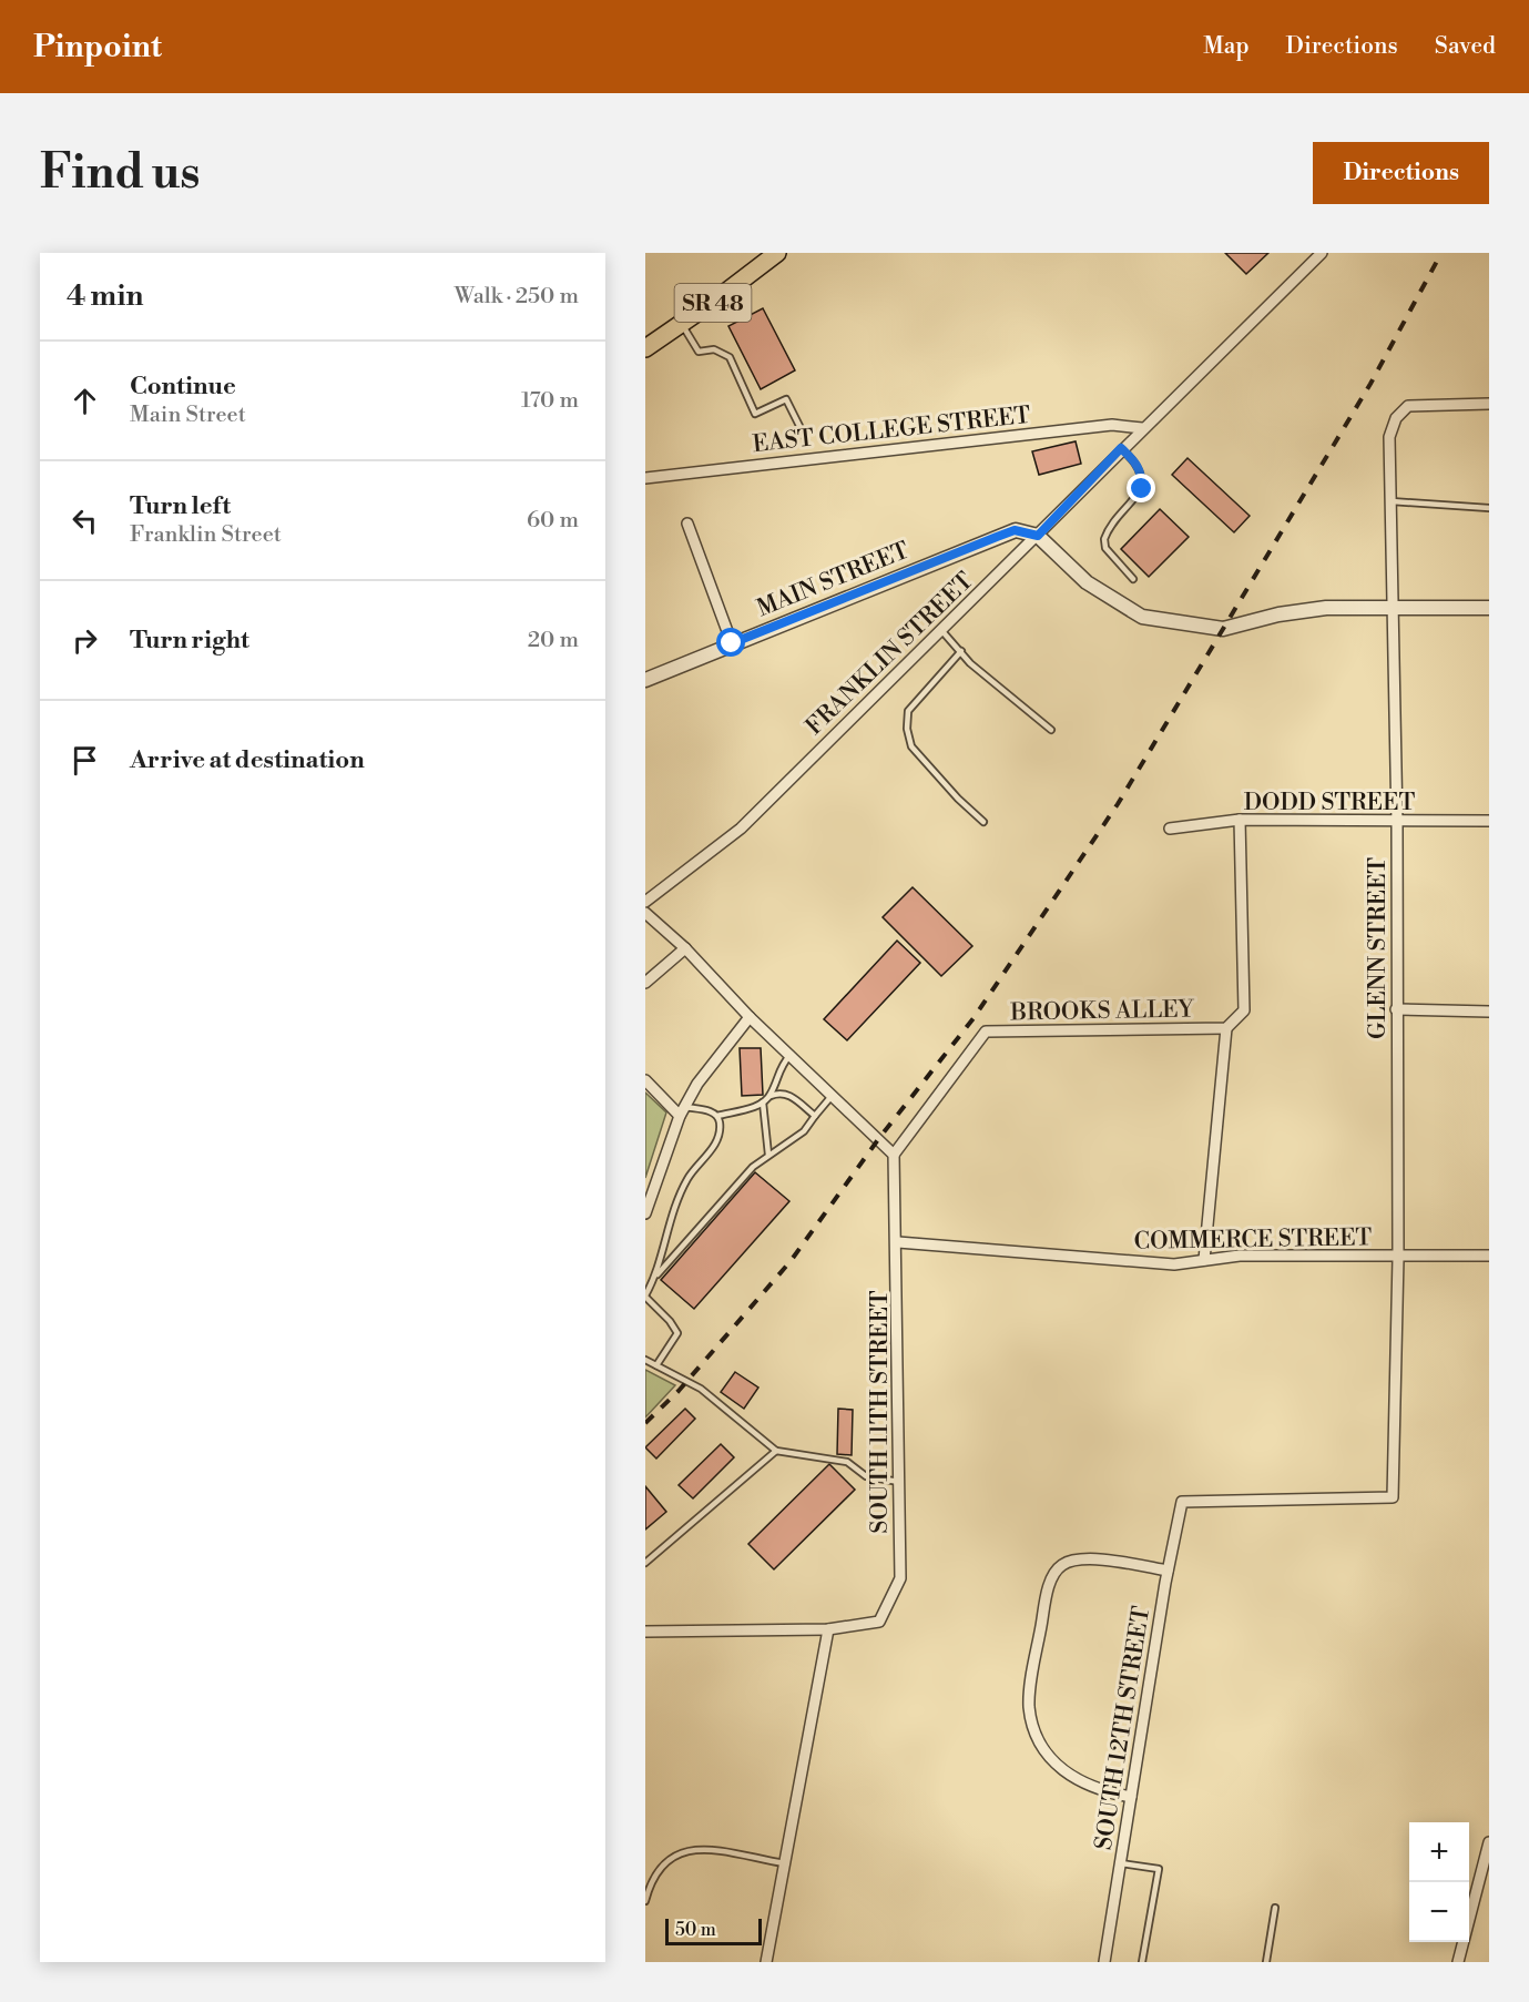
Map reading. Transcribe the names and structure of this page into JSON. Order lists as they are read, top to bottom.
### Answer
{
  "streets": {
    "main road": ["SR 48"],
    "street": [
      "EAST COLLEGE STREET",
      "MAIN STREET",
      "FRANKLIN STREET",
      "DODD STREET",
      "GLENN STREET",
      "BROOKS ALLEY",
      "COMMERCE STREET",
      "SOUTH 11TH STREET",
      "SOUTH 12TH STREET"
    ]
  },
  "crossings": [
    ["EAST COLLEGE STREET", "FRANKLIN STREET"],
    ["MAIN STREET", "FRANKLIN STREET"],
    ["DODD STREET", "GLENN STREET"],
    ["DODD STREET", "BROOKS ALLEY"],
    ["GLENN STREET", "COMMERCE STREET"],
    ["GLENN STREET", "SOUTH 12TH STREET"],
    ["BROOKS ALLEY", "SOUTH 11TH STREET"],
    ["COMMERCE STREET", "SOUTH 11TH STREET"]
  ],
  "scale_bar": "50 m",
  "page": {
    "header": "Pinpoint",
    "nav": ["Map", "Directions", "Saved"],
    "buttons": "Directions",
    "title": "Find us",
    "heading": ["4 min", "Walk · 250 m"],
    "list": [
      ["Continue", "Main Street", "170 m"],
      ["Turn left", "Franklin Street", "60 m"],
      ["Turn right", "20 m"],
      "Arrive at destination"
    ],
    "map_buttons": ["+", "−"],
    "scale": "50 m"
  }
}
